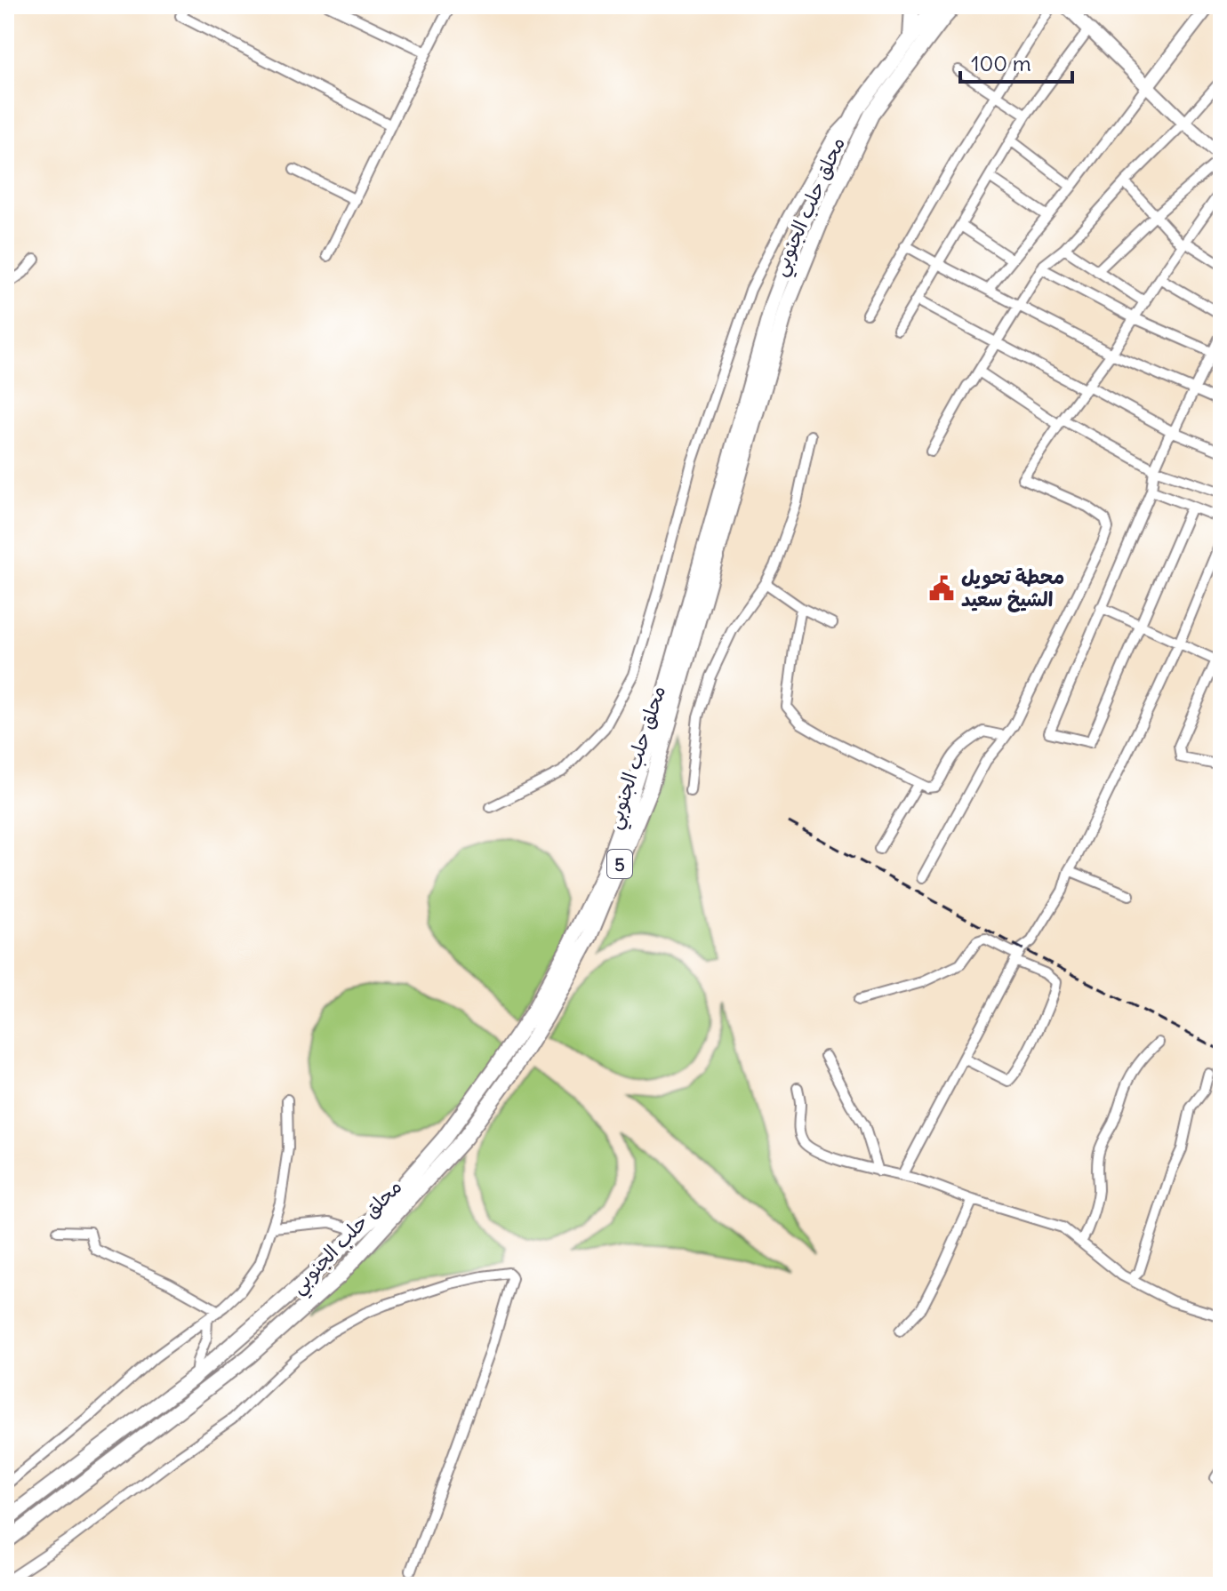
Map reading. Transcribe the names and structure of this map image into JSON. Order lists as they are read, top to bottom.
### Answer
{
  "streets": {
    "highway": ["محلق حلب الجنوبي", "5"]
  },
  "places": {
    "public building": ["محطة تحويل الشيخ سعيد"]
  },
  "scale_bar": "100 m"
}
